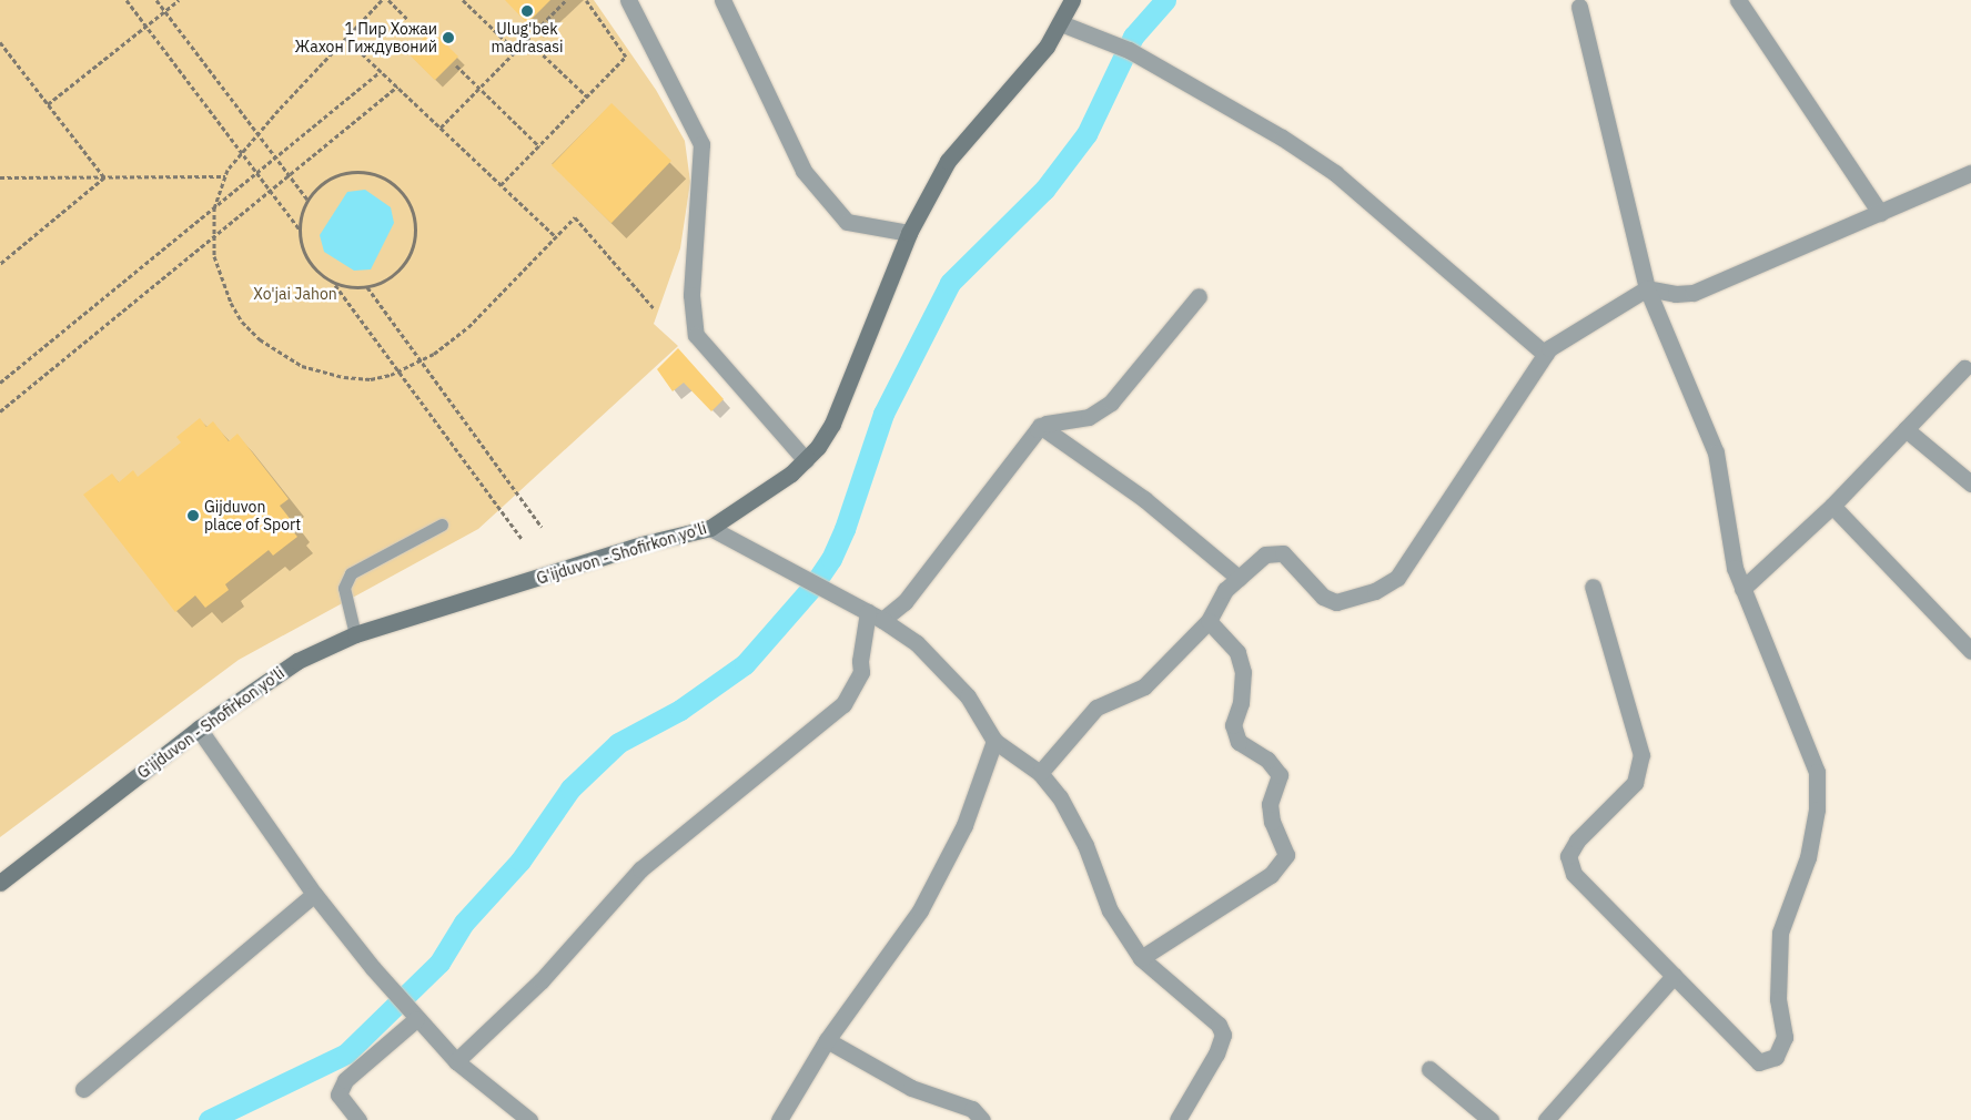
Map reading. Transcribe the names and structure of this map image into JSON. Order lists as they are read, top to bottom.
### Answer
{
  "streets": {
    "main road": ["G'ijduvon - Shofirkon yo'li"]
  },
  "parks": ["Xo'jai Jahon"],
  "places": ["Ulug'bek madrasasi", "1 Пир Хожаи Жахон Гиждувоний", "Gijduvon place of Sport"]
}
